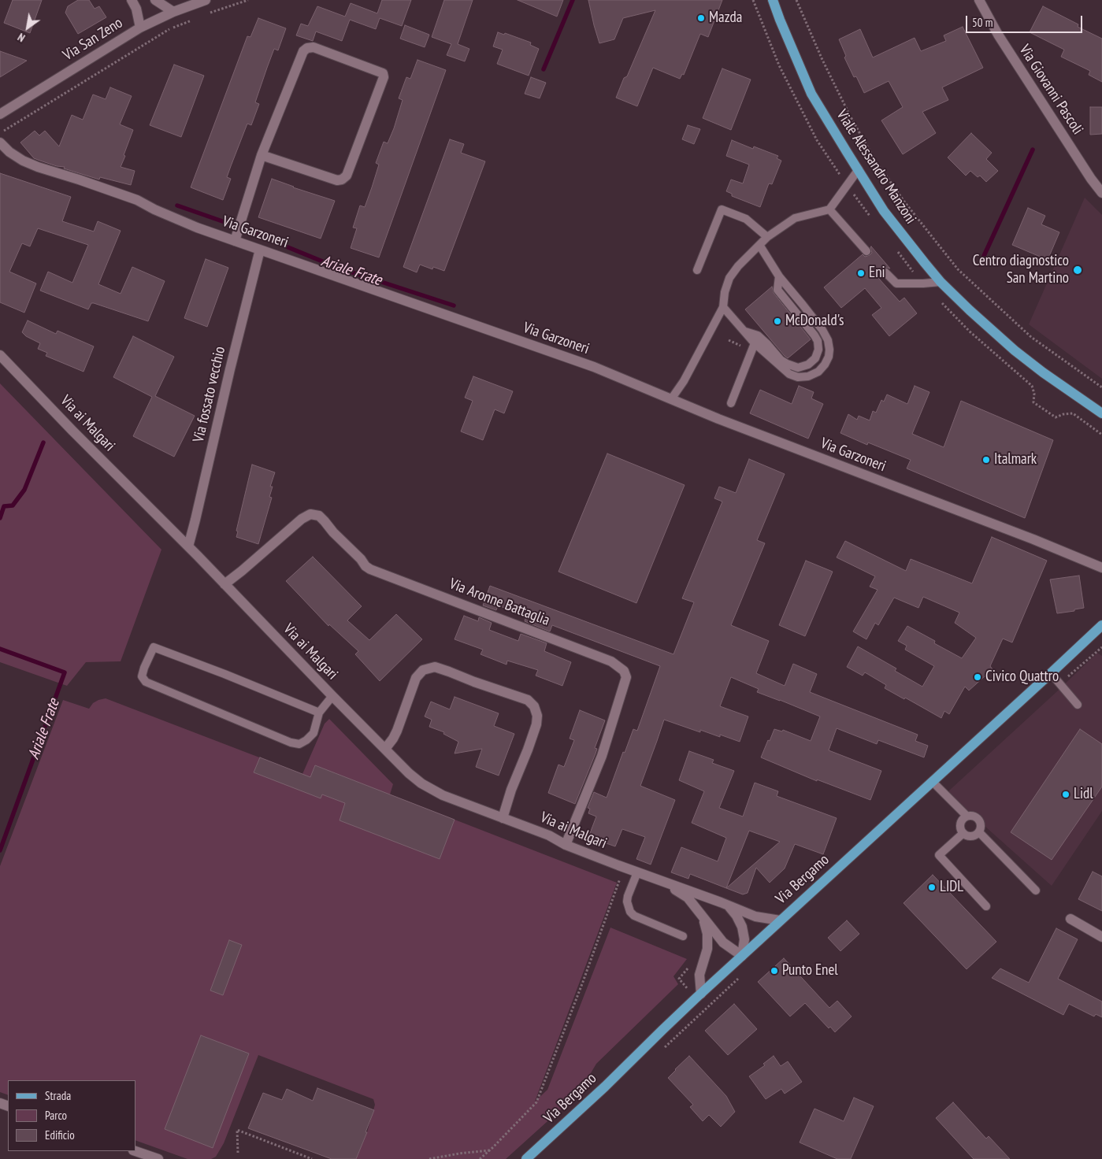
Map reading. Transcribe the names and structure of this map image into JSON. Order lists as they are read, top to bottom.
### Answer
{
  "streets": {
    "main road": ["Viale Alessandro Manzoni", "Via Bergamo"],
    "street": [
      "Via San Zeno",
      "Via Giovanni Pascoli",
      "Via Garzoneri",
      "Via fossato vecchio",
      "Via ai Malgari",
      "Via Aronne Battaglia"
    ]
  },
  "crossings": [
    ["Via Garzoneri", "Via fossato vecchio"],
    ["Via fossato vecchio", "Via ai Malgari"],
    ["Via ai Malgari", "Via Aronne Battaglia"],
    ["Via ai Malgari", "Via Bergamo"]
  ],
  "water": ["Ariale Frate"],
  "places": [
    "Mazda",
    "Centro diagnostico San Martino",
    "Eni",
    "McDonald's",
    "Italmark",
    "Civico Quattro",
    "Lidl",
    "LIDL",
    "Punto Enel"
  ],
  "legend": ["Strada", "Parco", "Edificio"],
  "scale_bar": "50 m",
  "north": "bottom left"
}
